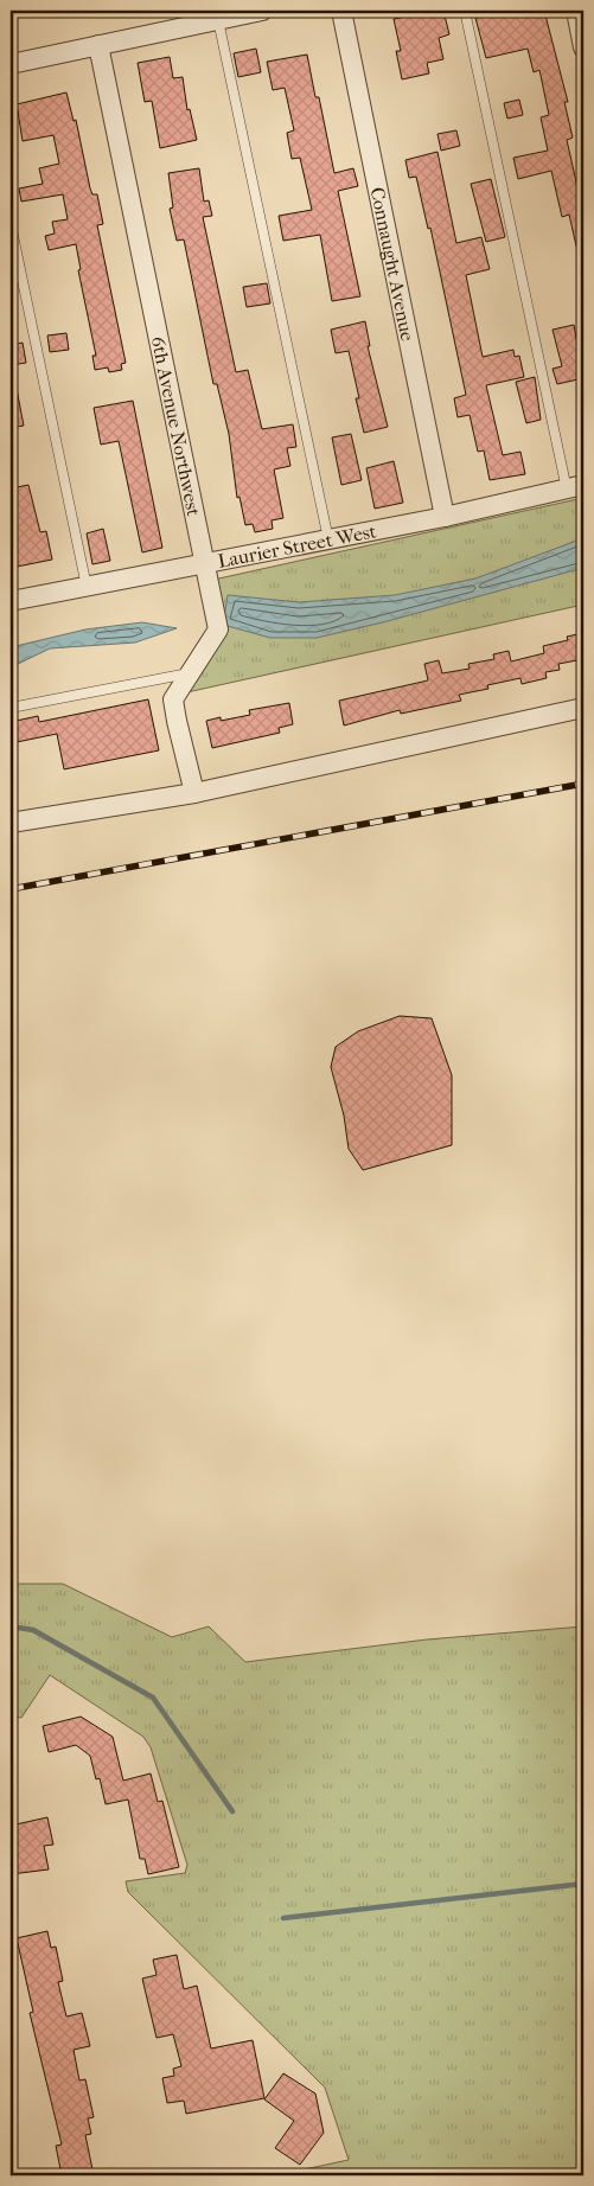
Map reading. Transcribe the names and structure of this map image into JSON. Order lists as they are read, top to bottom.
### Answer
{
  "streets": {
    "street": ["Connaught Avenue", "6th Avenue Northwest", "Laurier Street West"]
  },
  "crossings": [
    ["Connaught Avenue", "Laurier Street West"],
    ["6th Avenue Northwest", "Laurier Street West"]
  ]
}
